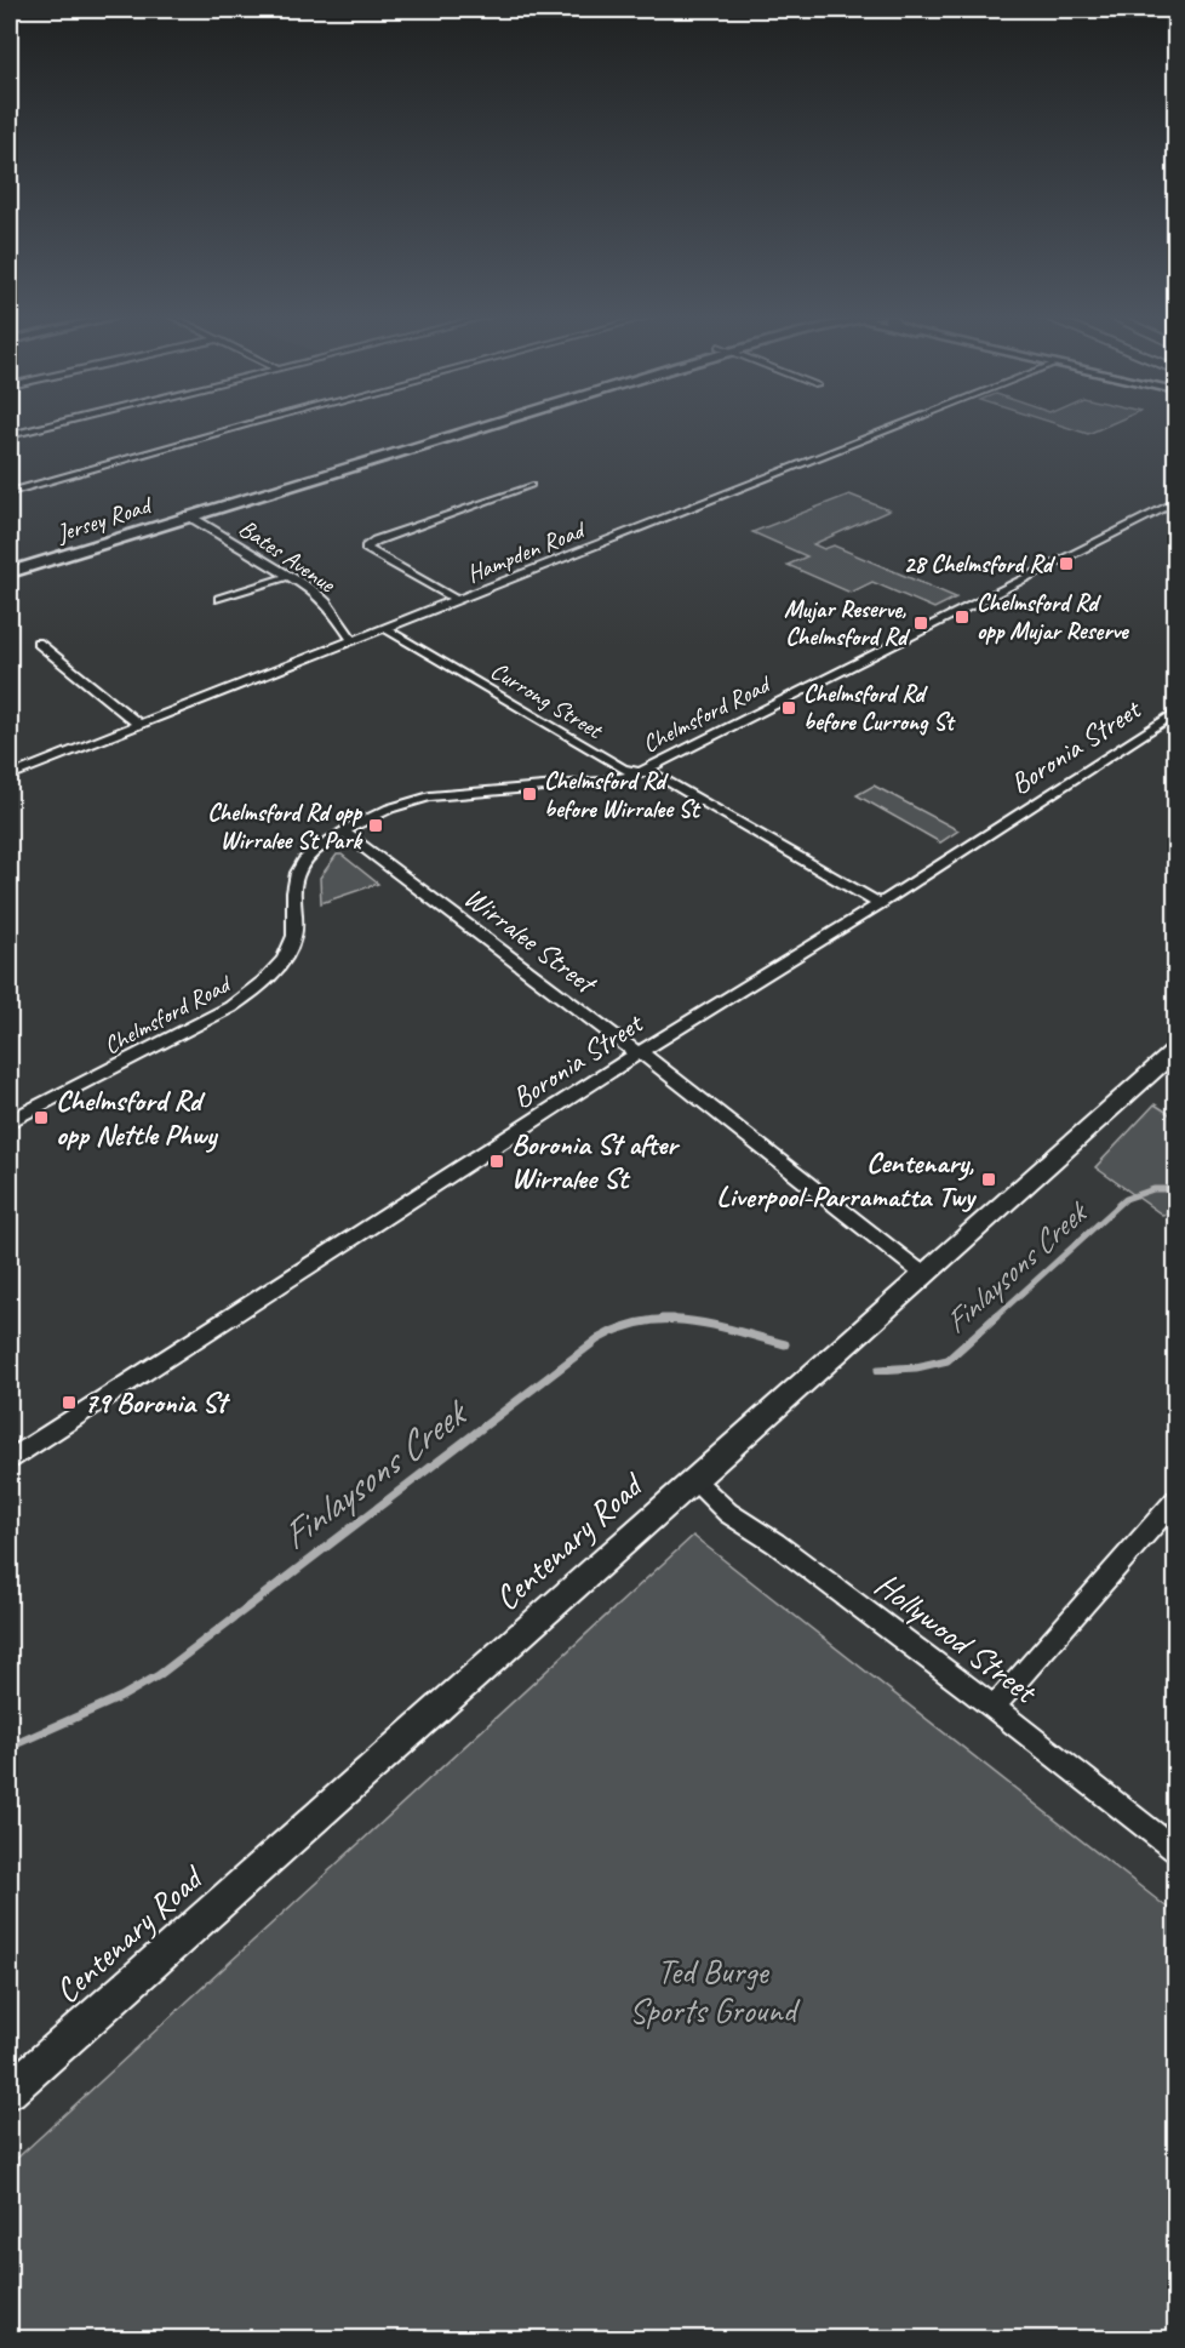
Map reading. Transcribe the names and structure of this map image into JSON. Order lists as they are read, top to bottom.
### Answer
{
  "streets": {
    "highway": ["Jersey Road"],
    "main road": ["Centenary Road"],
    "street": [
      "Hampden Road",
      "Bates Avenue",
      "Currong Street",
      "Chelmsford Road",
      "Boronia Street",
      "Wirralee Street",
      "Hollywood Street"
    ]
  },
  "crossings": [
    ["Jersey Road", "Bates Avenue"],
    ["Hampden Road", "Bates Avenue"],
    ["Hampden Road", "Currong Street"],
    ["Currong Street", "Chelmsford Road"],
    ["Currong Street", "Boronia Street"],
    ["Chelmsford Road", "Wirralee Street"],
    ["Boronia Street", "Wirralee Street"],
    ["Wirralee Street", "Centenary Road"],
    ["Centenary Road", "Hollywood Street"]
  ],
  "water": ["Finlaysons Creek"],
  "parks": ["Ted Burge Sports Ground"],
  "places": {
    "transit": [
      "28 Chelmsford Rd",
      "Chelmsford Rd opp Mujar Reserve",
      "Mujar Reserve, Chelmsford Rd",
      "Chelmsford Rd before Currong St",
      "Chelmsford Rd before Wirralee St",
      "Chelmsford Rd opp Wirralee St Park",
      "Chelmsford Rd opp Nettle Phwy",
      "Boronia St after Wirralee St",
      "Centenary, Liverpool-Parramatta Twy",
      "79 Boronia St"
    ]
  }
}
